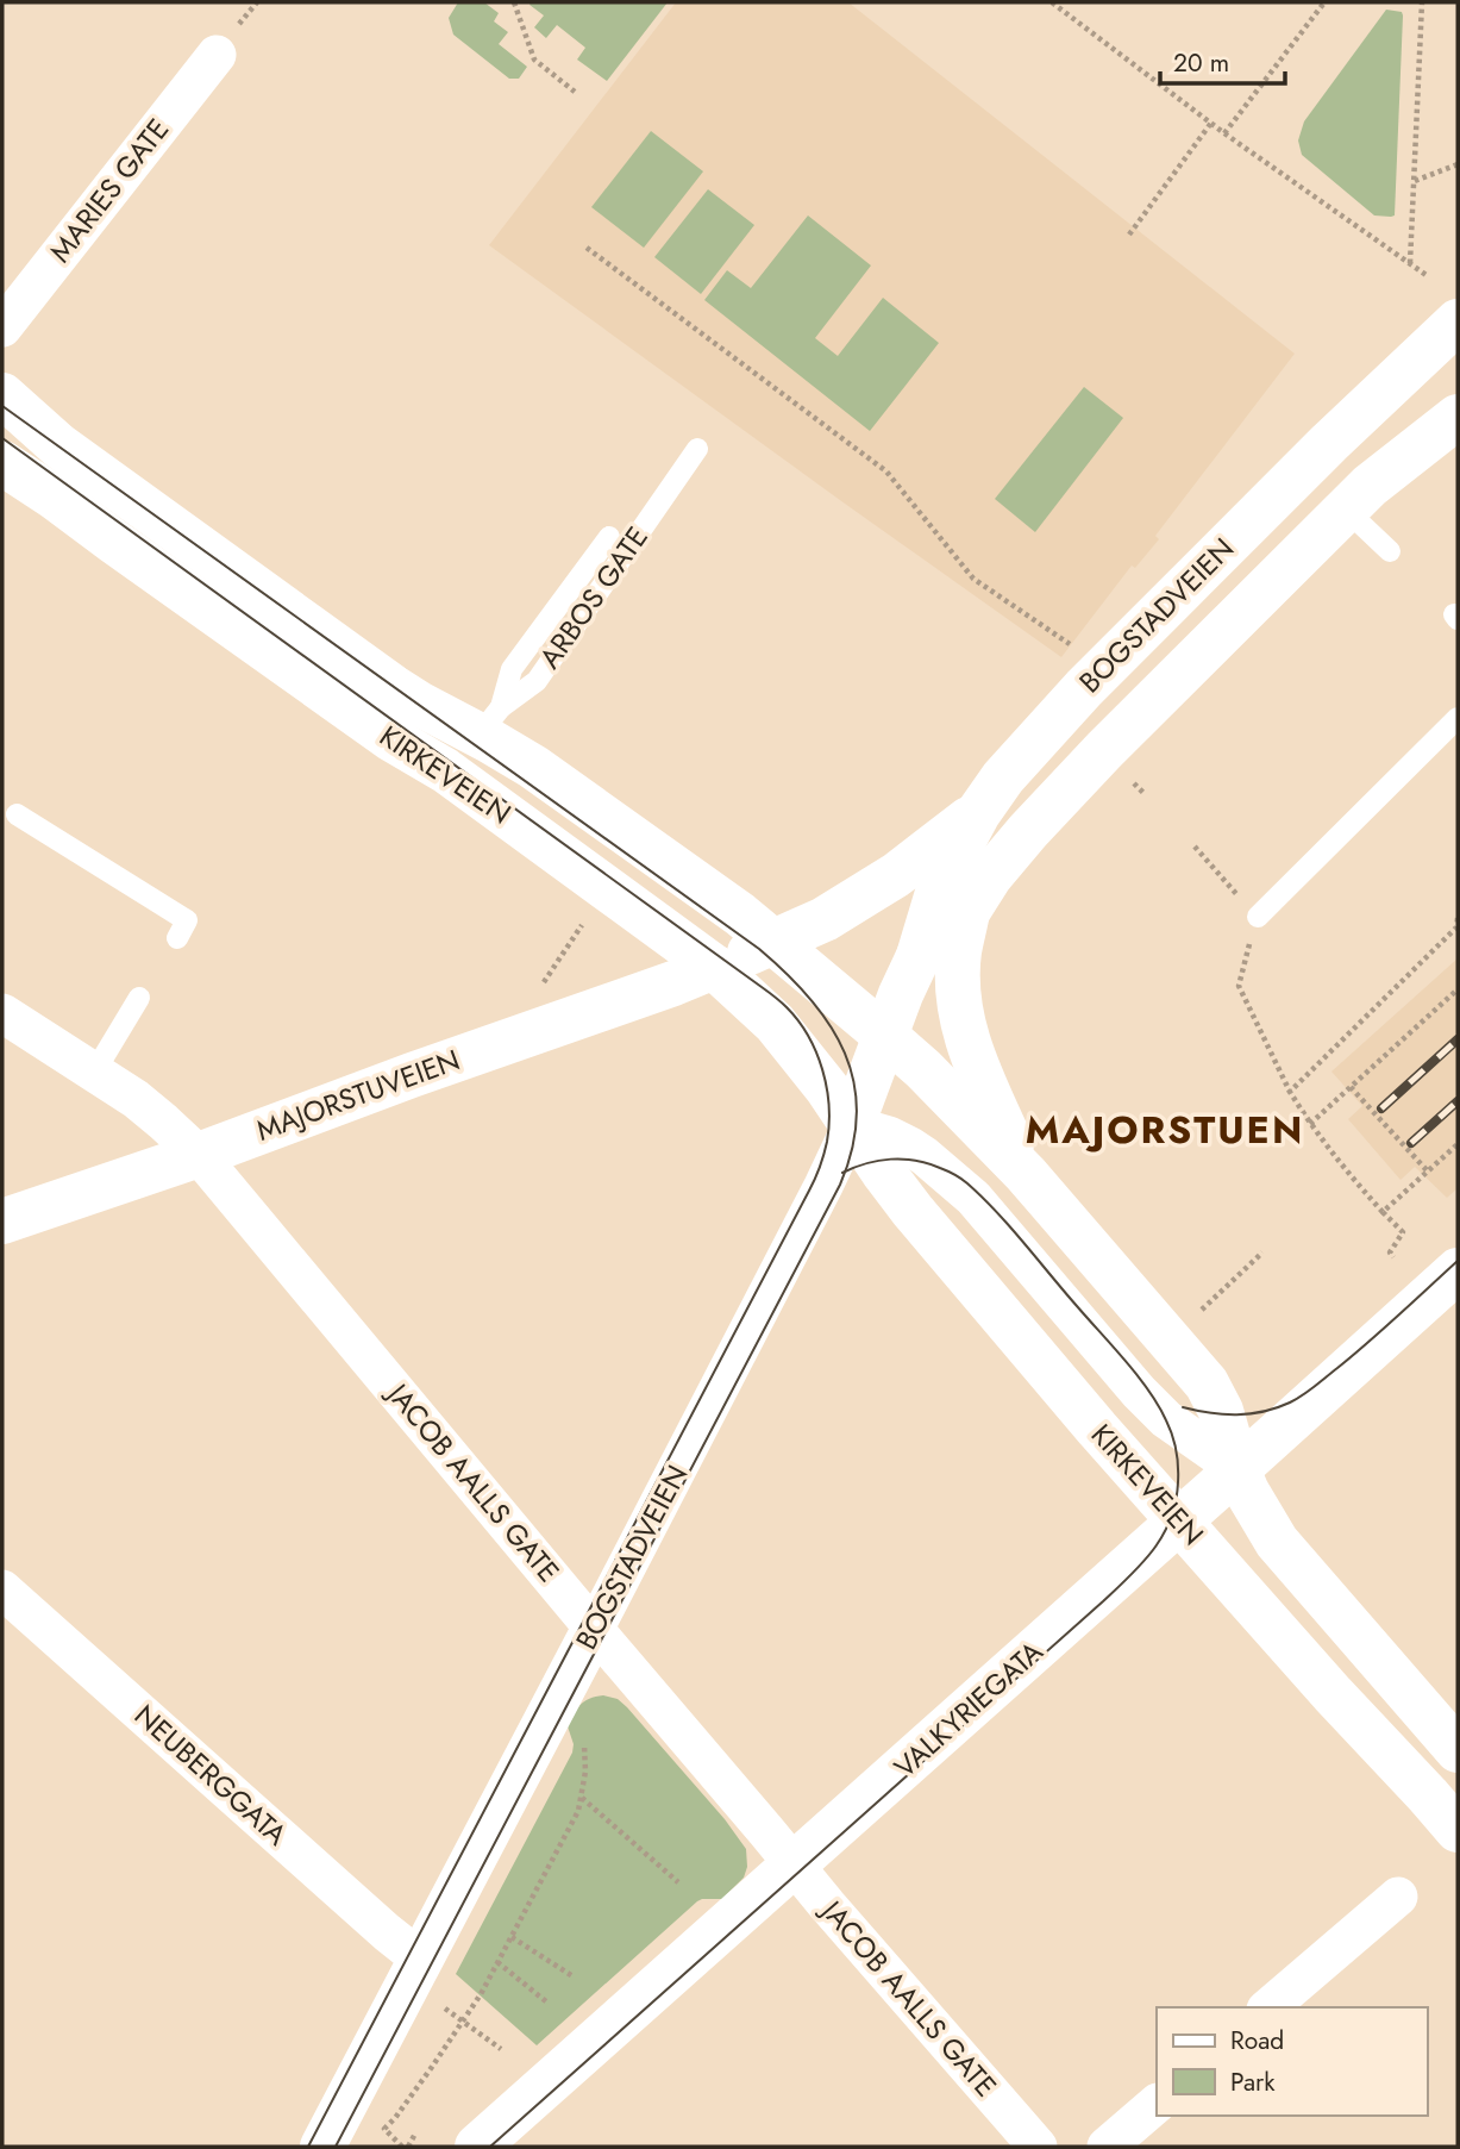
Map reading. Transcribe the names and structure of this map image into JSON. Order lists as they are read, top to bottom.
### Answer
{
  "streets": {
    "main road": [
      "BOGSTADVEIEN",
      "KIRKEVEIEN",
      "MAJORSTUVEIEN",
      "VALKYRIEGATA"
    ],
    "street": ["MARIES GATE", "JACOB AALLS GATE", "NEUBERGGATA"],
    "lane": ["ARBOS GATE"]
  },
  "crossings": [
    ["ARBOS GATE", "KIRKEVEIEN"],
    ["BOGSTADVEIEN", "KIRKEVEIEN"],
    ["BOGSTADVEIEN", "JACOB AALLS GATE"],
    ["BOGSTADVEIEN", "NEUBERGGATA"],
    ["KIRKEVEIEN", "MAJORSTUVEIEN"],
    ["KIRKEVEIEN", "VALKYRIEGATA"],
    ["MAJORSTUVEIEN", "JACOB AALLS GATE"],
    ["JACOB AALLS GATE", "VALKYRIEGATA"]
  ],
  "districts": ["MAJORSTUEN"],
  "legend": ["Road", "Park"],
  "scale_bar": "20 m"
}
